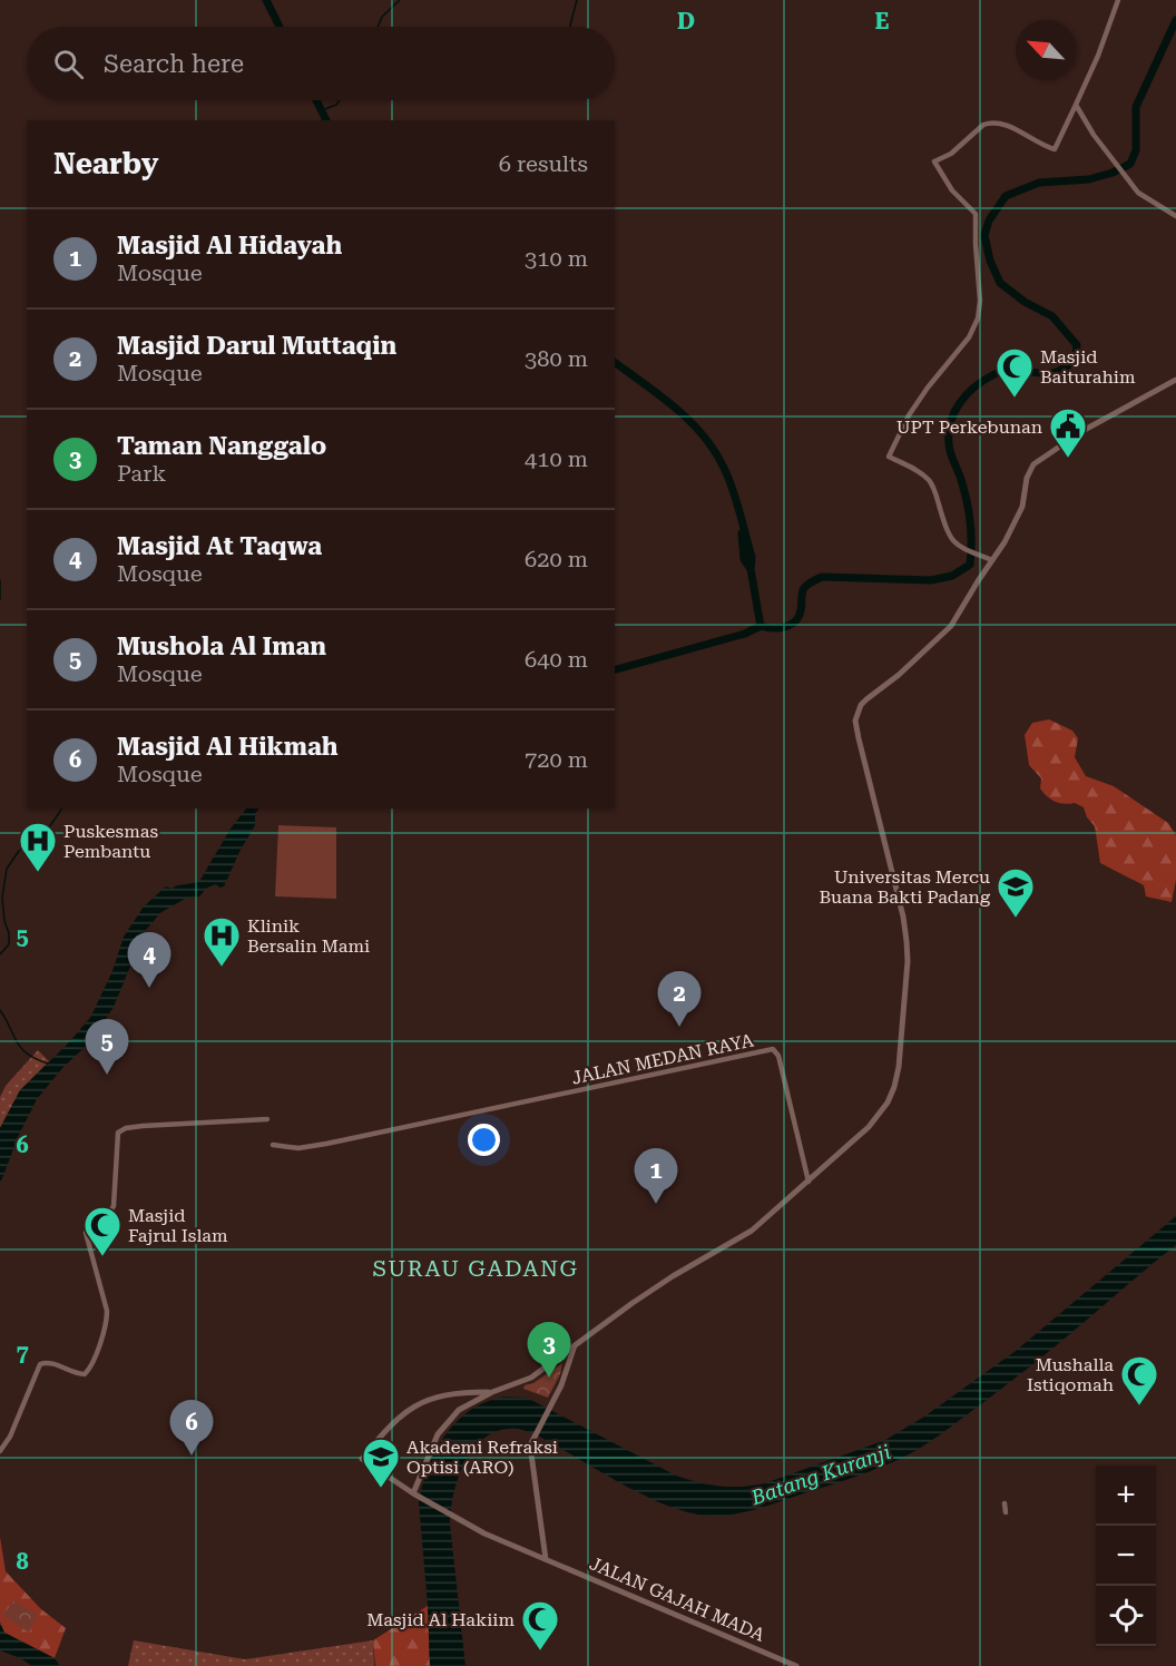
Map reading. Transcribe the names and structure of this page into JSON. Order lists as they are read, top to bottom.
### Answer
{
  "streets": {
    "main road": ["JALAN GAJAH MADA"],
    "street": ["JALAN MEDAN RAYA"]
  },
  "districts": ["SURAU GADANG"],
  "water": ["Batang Kuranji"],
  "places": {
    "mosque": [
      "Masjid Baiturahim",
      "Masjid Fajrul Islam",
      "Mushalla Istiqomah",
      "Masjid Al Hakiim"
    ],
    "public building": ["UPT Perkebunan"],
    "hospital": ["Puskesmas Pembantu", "Klinik Bersalin Mami"],
    "school or university": ["Universitas Mercu Buana Bakti Padang", "Akademi Refraksi Optisi (ARO)"]
  },
  "north": "top left",
  "page": {
    "search": "Search here",
    "heading": ["Nearby", "6 results"],
    "list": [
      {
        "mark": "1",
        "name": "Masjid Al Hidayah",
        "note": "Mosque",
        "value": "310 m"
      },
      {
        "mark": "2",
        "name": "Masjid Darul Muttaqin",
        "note": "Mosque",
        "value": "380 m"
      },
      {
        "mark": "3",
        "name": "Taman Nanggalo",
        "note": "Park",
        "value": "410 m"
      },
      {
        "mark": "4",
        "name": "Masjid At Taqwa",
        "note": "Mosque",
        "value": "620 m"
      },
      {
        "mark": "5",
        "name": "Mushola Al Iman",
        "note": "Mosque",
        "value": "640 m"
      },
      {
        "mark": "6",
        "name": "Masjid Al Hikmah",
        "note": "Mosque",
        "value": "720 m"
      }
    ],
    "pins": [
      "4",
      "2",
      "5",
      "1",
      "3",
      "6"
    ],
    "map_buttons": ["+", "−"]
  },
  "grid": {
    "columns": ["D", "E"],
    "rows": [
      "5",
      "6",
      "7",
      "8"
    ]
  }
}
